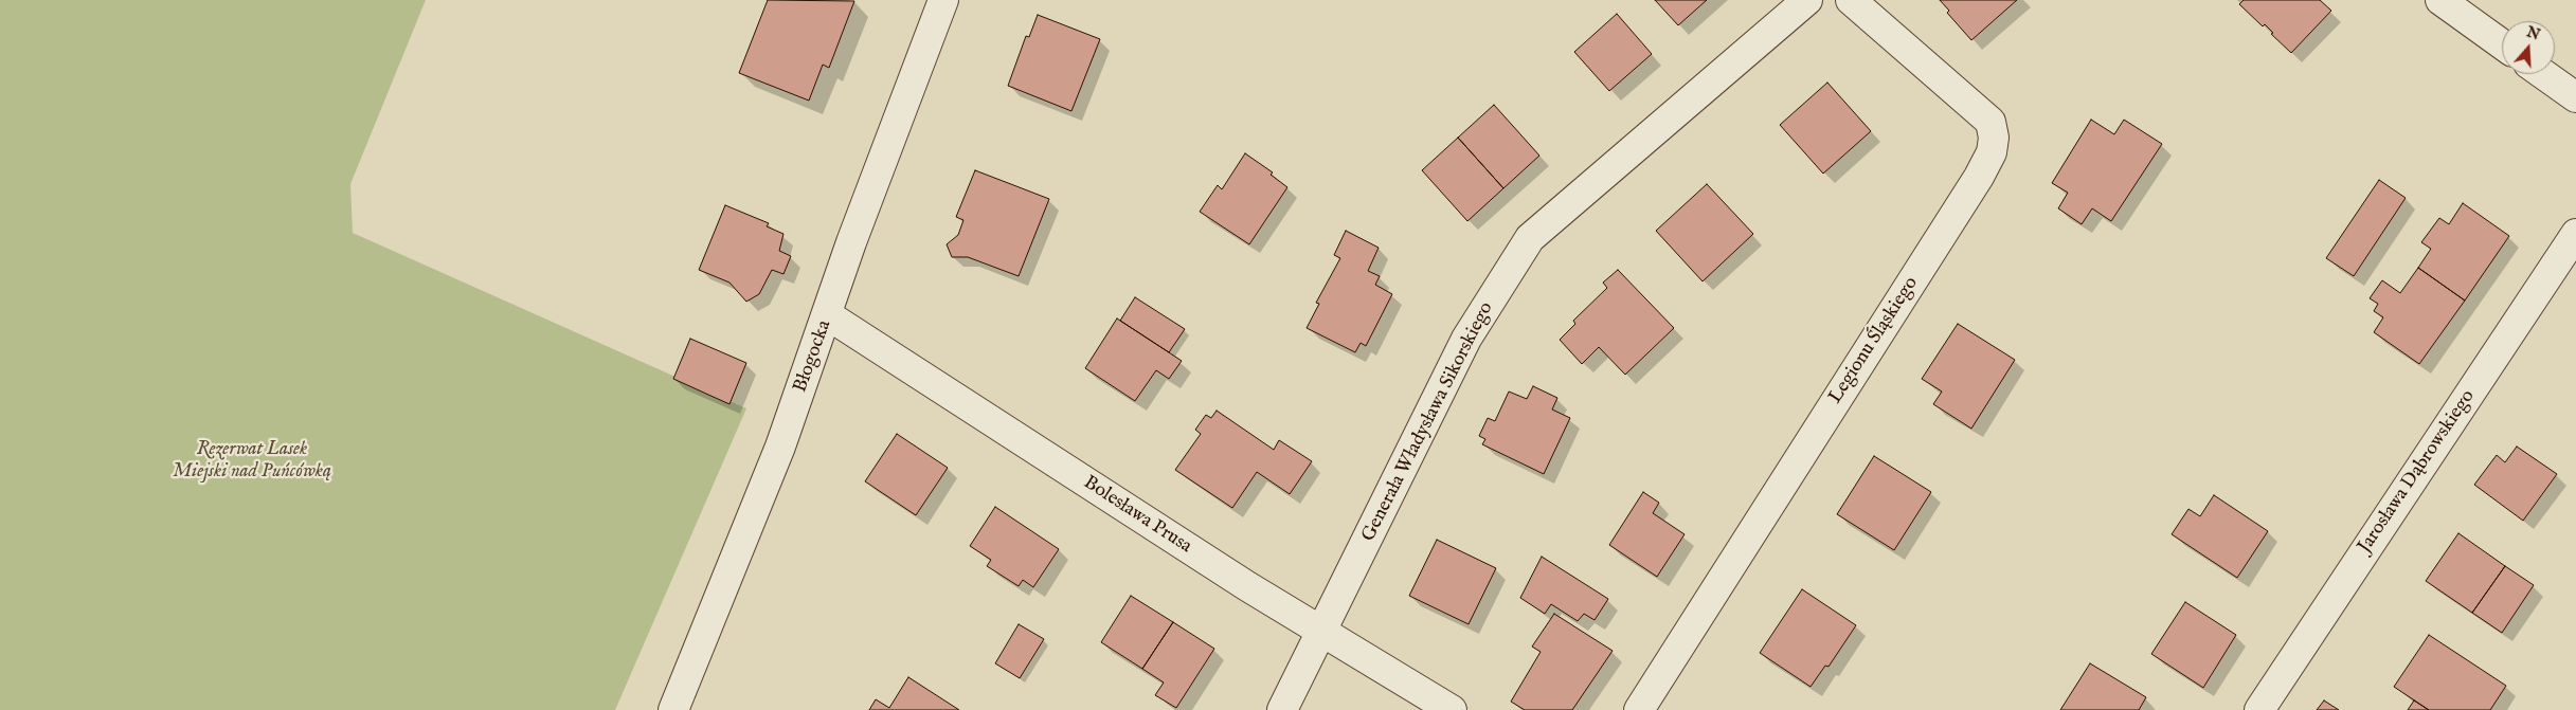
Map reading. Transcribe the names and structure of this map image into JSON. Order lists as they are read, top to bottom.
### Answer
{
  "streets": {
    "street": [
      "Legionu Śląskiego",
      "Błogocka",
      "Generała Władysława Sikorskiego",
      "Jarosława Dąbrowskiego",
      "Bolesława Prusa"
    ]
  },
  "crossings": [
    ["Błogocka", "Bolesława Prusa"],
    ["Generała Władysława Sikorskiego", "Bolesława Prusa"]
  ],
  "parks": ["Rezerwat Lasek Miejski nad Puńcówką"],
  "north": "top"
}
